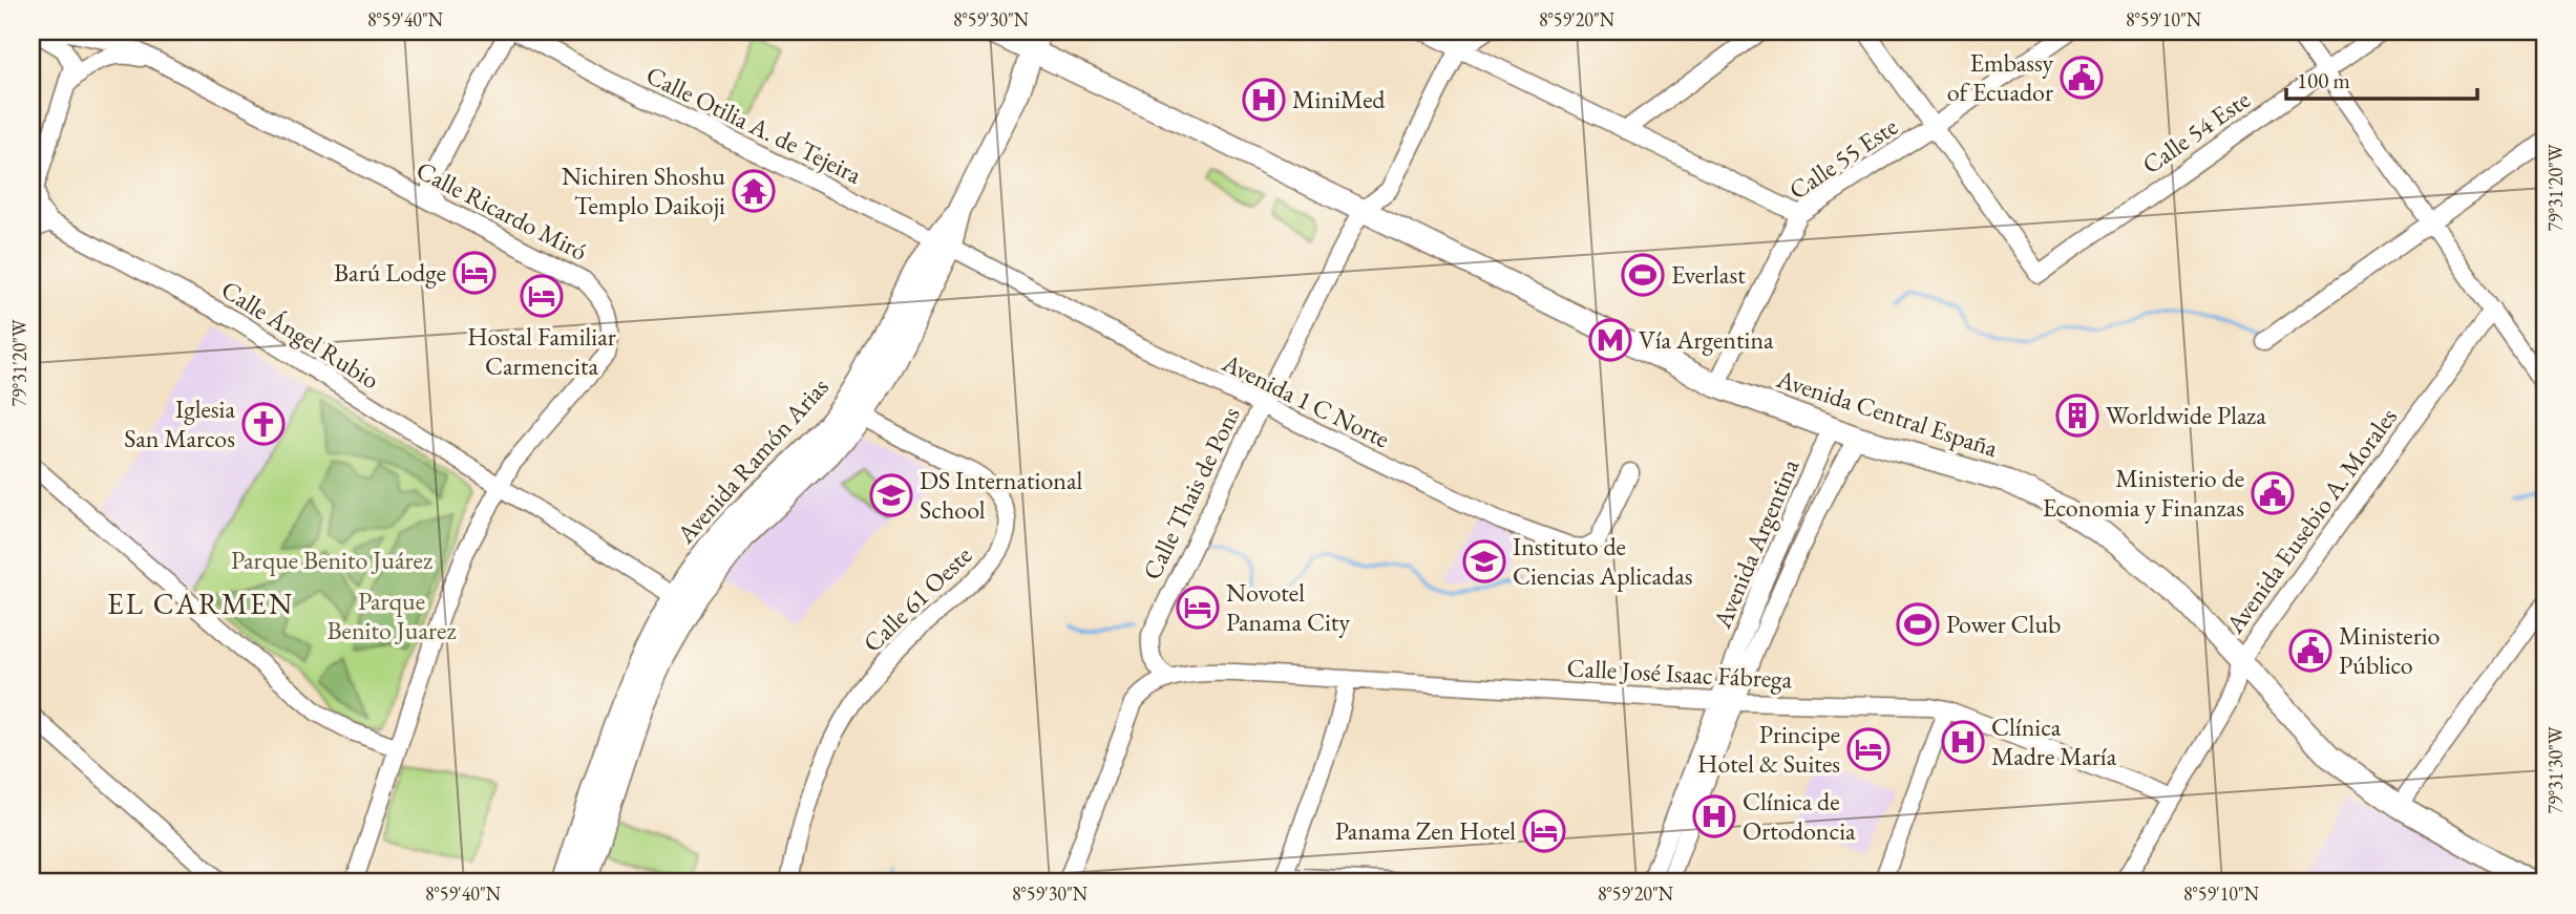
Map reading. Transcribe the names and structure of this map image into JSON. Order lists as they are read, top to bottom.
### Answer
{
  "streets": {
    "main road": ["Avenida Central España", "Avenida Ramón Arias"],
    "street": [
      "Calle Otilia A. de Tejeira",
      "Calle 54 Este",
      "Calle 55 Este",
      "Calle Ricardo Miró",
      "Calle Ángel Rubio",
      "Avenida 1 C Norte",
      "Calle Thais de Pons",
      "Avenida Eusebio A. Morales",
      "Avenida Argentina",
      "Calle 61 Oeste",
      "Calle José Isaac Fábrega"
    ]
  },
  "crossings": [
    ["Calle Otilia A. de Tejeira", "Avenida 1 C Norte"],
    ["Calle Otilia A. de Tejeira", "Avenida Ramón Arias"],
    ["Calle 54 Este", "Calle 55 Este"],
    ["Calle 55 Este", "Avenida Central España"],
    ["Calle Ricardo Miró", "Calle Ángel Rubio"],
    ["Calle Ángel Rubio", "Avenida Ramón Arias"],
    ["Avenida 1 C Norte", "Avenida Ramón Arias"],
    ["Avenida 1 C Norte", "Calle Thais de Pons"],
    ["Avenida Central España", "Avenida Ramón Arias"],
    ["Avenida Central España", "Calle Thais de Pons"],
    ["Avenida Central España", "Avenida Eusebio A. Morales"],
    ["Avenida Central España", "Avenida Argentina"],
    ["Avenida Ramón Arias", "Calle 61 Oeste"],
    ["Calle Thais de Pons", "Calle José Isaac Fábrega"],
    ["Avenida Eusebio A. Morales", "Calle José Isaac Fábrega"],
    ["Avenida Argentina", "Calle José Isaac Fábrega"]
  ],
  "districts": ["EL CARMEN"],
  "parks": ["Parque Benito Juárez", "Parque Benito Juarez"],
  "places": {
    "public building": ["Embassy of Ecuador", "Ministerio de Economia y Finanzas", "Ministerio Público"],
    "hospital": ["MiniMed", "Clínica Madre María", "Clínica de Ortodoncia"],
    "temple": ["Nichiren Shoshu Templo Daikoji"],
    "hotel": [
      "Barú Lodge",
      "Hostal Familiar Carmencita",
      "Novotel Panama City",
      "Principe Hotel & Suites",
      "Panama Zen Hotel"
    ],
    "sports": ["Everlast", "Power Club"],
    "metro station": ["Vía Argentina"],
    "building": ["Worldwide Plaza"],
    "church": ["Iglesia San Marcos"],
    "school or university": ["DS International School", "Instituto de Ciencias Aplicadas"]
  },
  "scale_bar": "100 m",
  "coordinates": [
    "8°59'40\"N",
    "8°59'30\"N",
    "8°59'20\"N",
    "8°59'10\"N",
    "79°31'20\"W",
    "79°31'30\"W"
  ]
}
